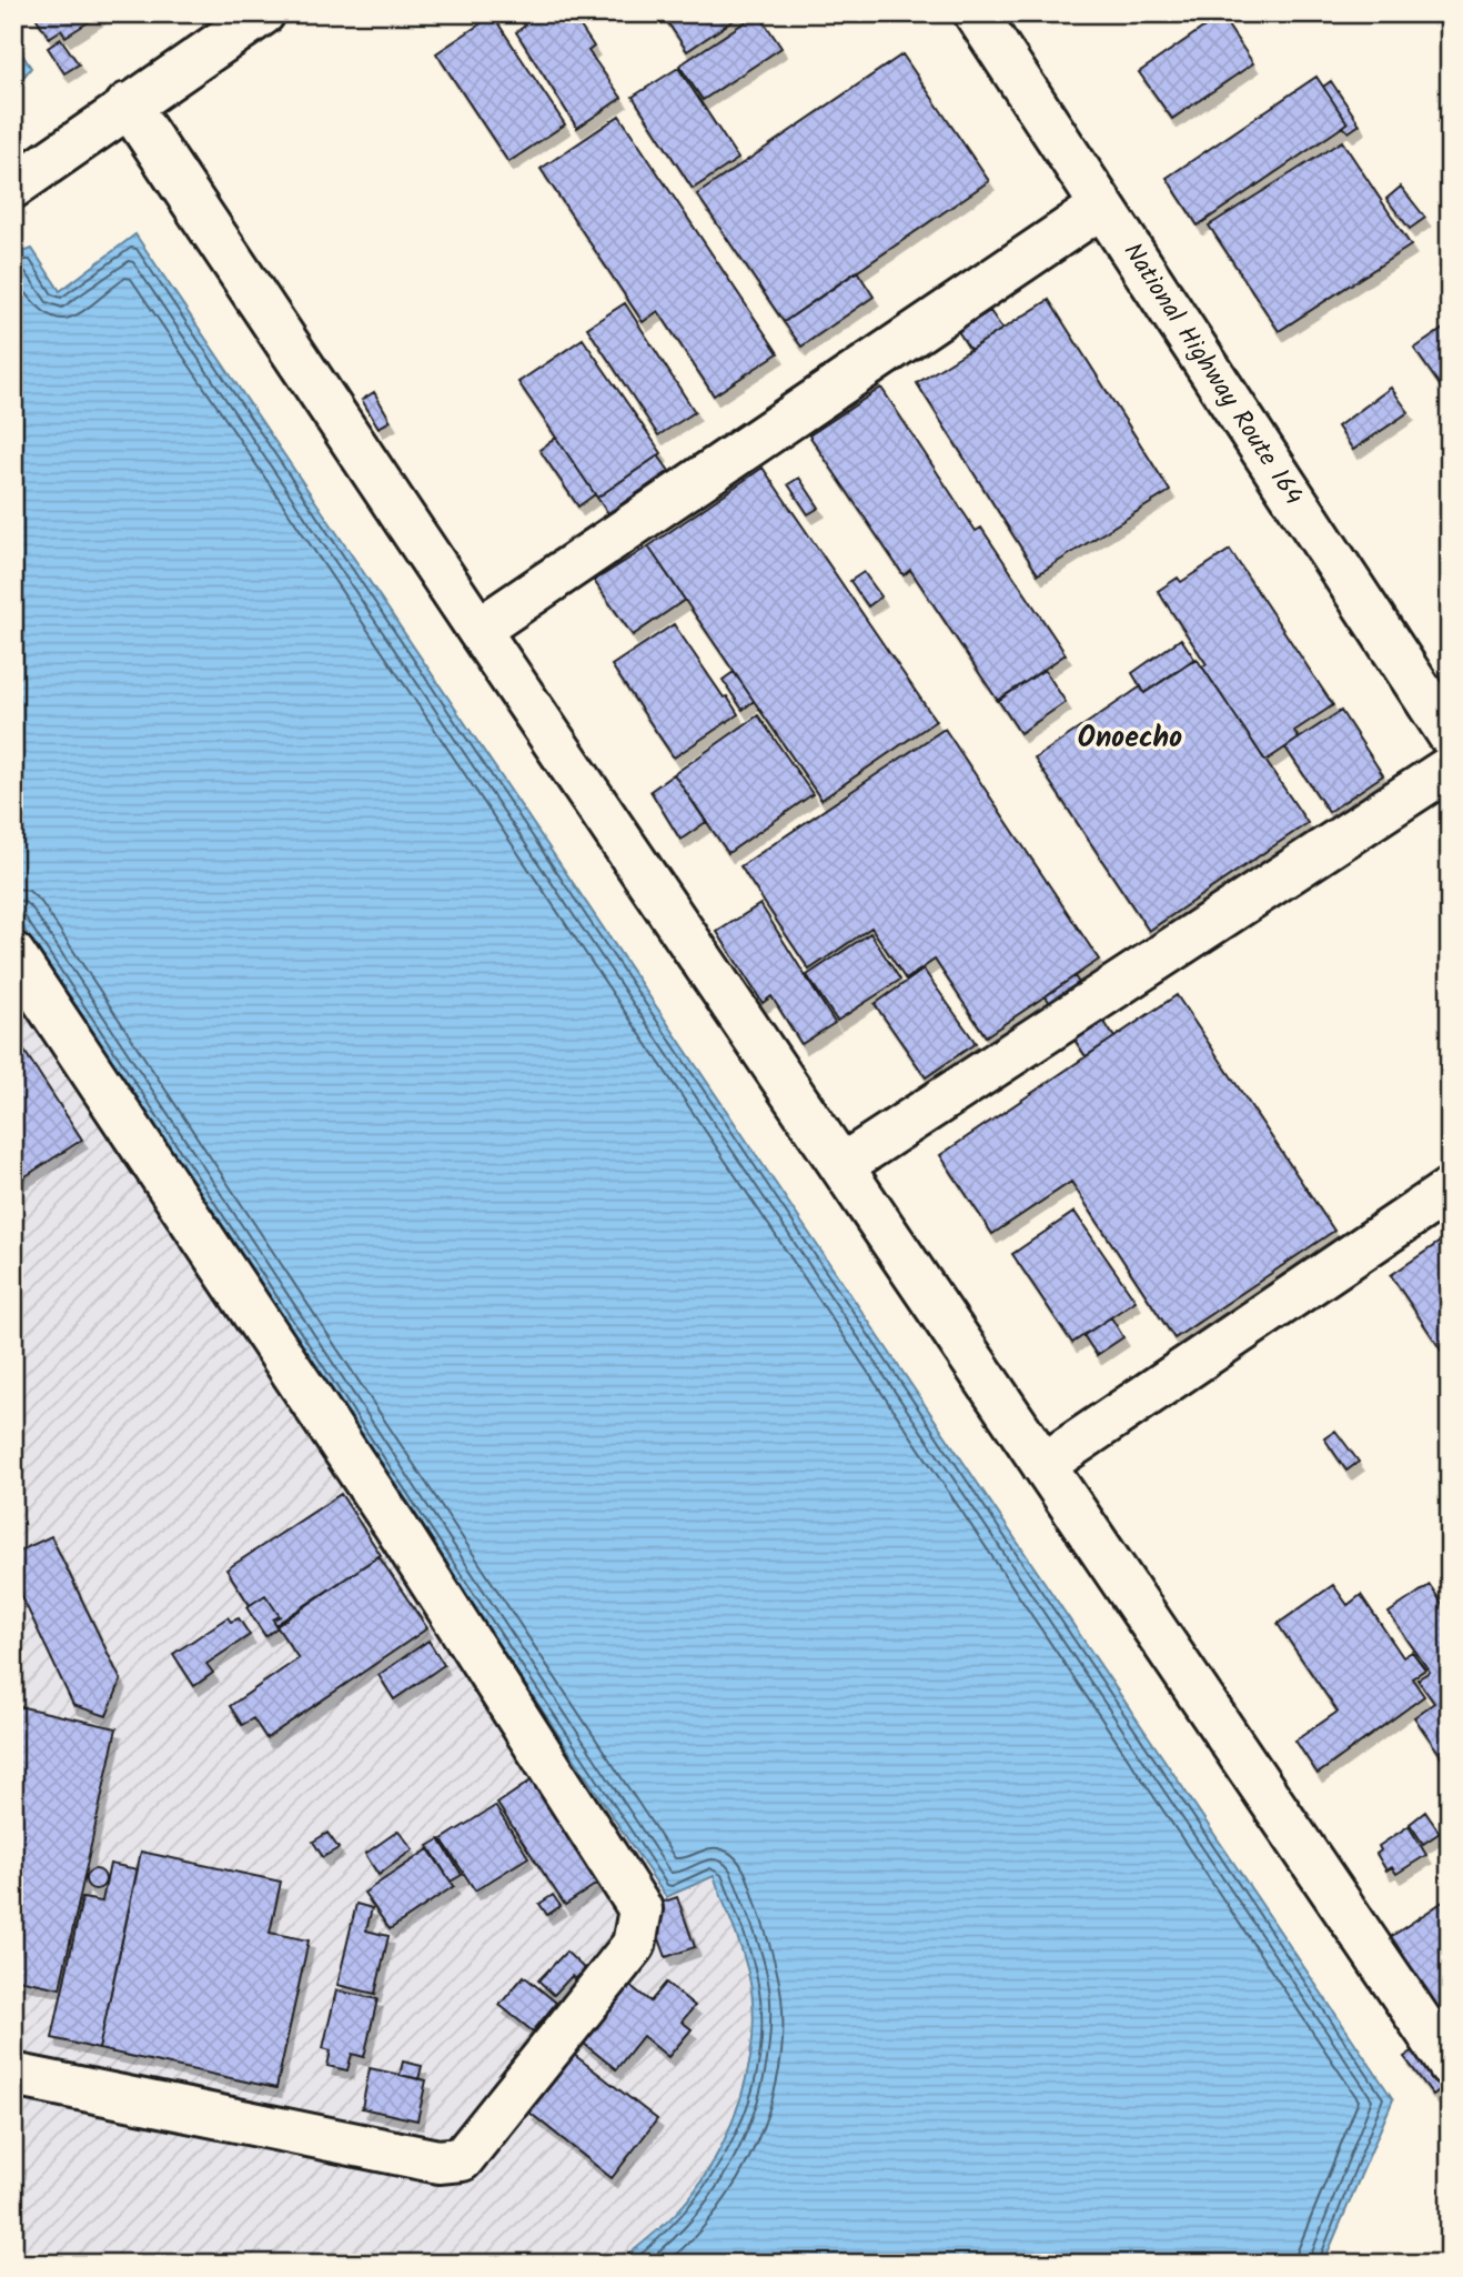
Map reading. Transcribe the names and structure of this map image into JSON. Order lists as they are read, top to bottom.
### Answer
{
  "streets": {
    "main road": ["National Highway Route 164"]
  },
  "districts": ["Onoecho"]
}
